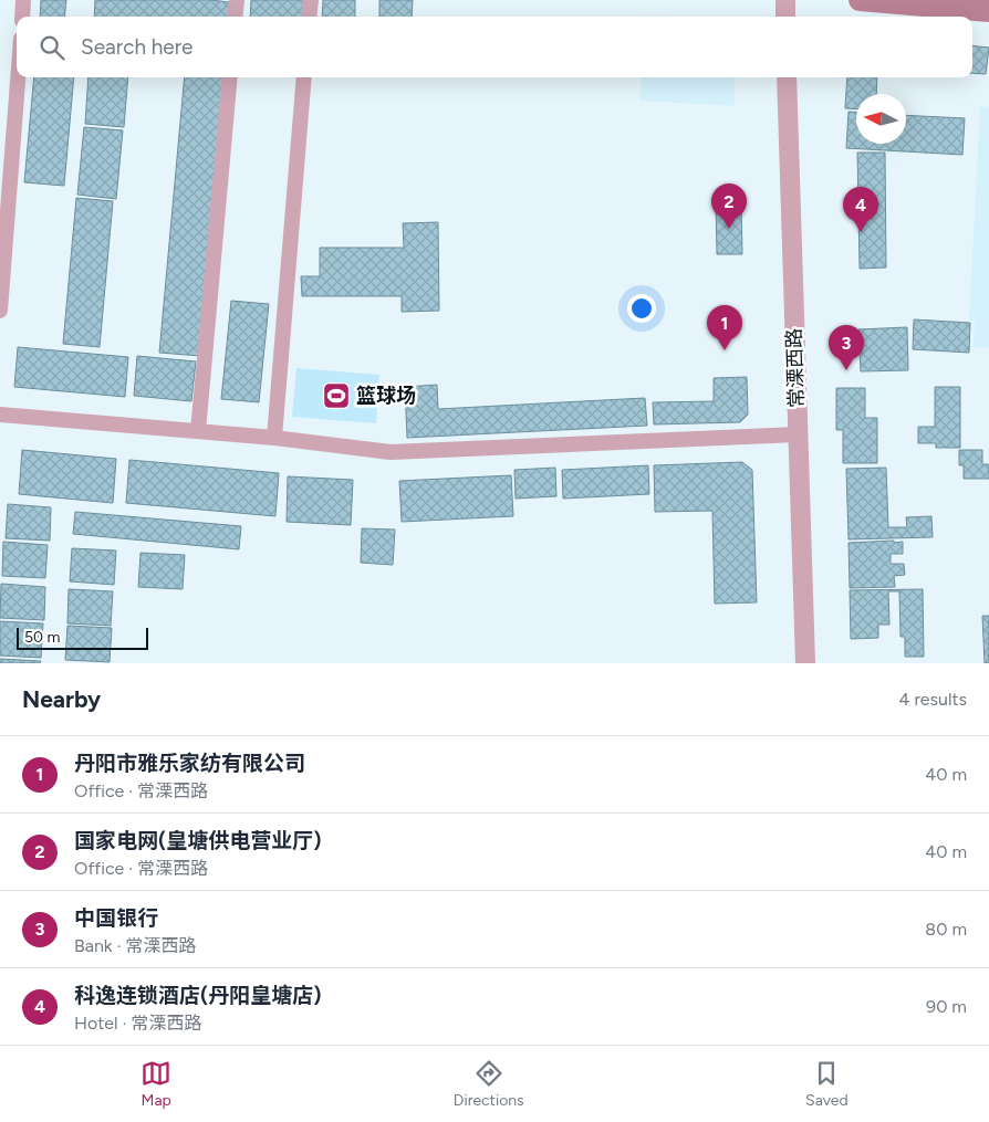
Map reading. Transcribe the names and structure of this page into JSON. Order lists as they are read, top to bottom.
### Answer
{
  "streets": {
    "street": ["常溧西路"]
  },
  "places": {
    "sports": ["篮球场"]
  },
  "scale_bar": "50 m",
  "north": "left",
  "page": {
    "search": "Search here",
    "pins": [
      "2",
      "4",
      "1",
      "3"
    ],
    "scale": "50 m",
    "heading": ["Nearby", "4 results"],
    "list": [
      {
        "mark": "1",
        "name": "丹阳市雅乐家纺有限公司",
        "note": "Office · 常溧西路",
        "value": "40 m"
      },
      {
        "mark": "2",
        "name": "国家电网(皇塘供电营业厅)",
        "note": "Office · 常溧西路",
        "value": "40 m"
      },
      {
        "mark": "3",
        "name": "中国银行",
        "note": "Bank · 常溧西路",
        "value": "80 m"
      },
      {
        "mark": "4",
        "name": "科逸连锁酒店(丹阳皇塘店)",
        "note": "Hotel · 常溧西路",
        "value": "90 m"
      }
    ],
    "nav": ["Map", "Directions", "Saved"]
  }
}
